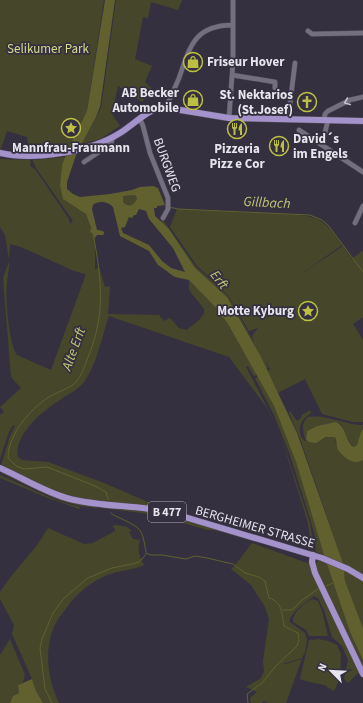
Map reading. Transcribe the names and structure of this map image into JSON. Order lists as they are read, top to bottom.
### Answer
{
  "streets": {
    "main road": ["B 477", "BERGHEIMER STRASSE"],
    "street": ["BURGWEG"]
  },
  "water": ["Gillbach", "Erft", "Alte Erft"],
  "parks": ["Selikumer Park"],
  "places": {
    "shop": ["Friseur Hover", "AB Becker Automobile"],
    "church": ["St. Nektarios (St.Josef)"],
    "place": ["Mannfrau-Fraumann", "Motte Kyburg"],
    "restaurant": ["Pizzeria Pizz e Cor", "David´s im Engels"]
  },
  "north": "top left"
}
